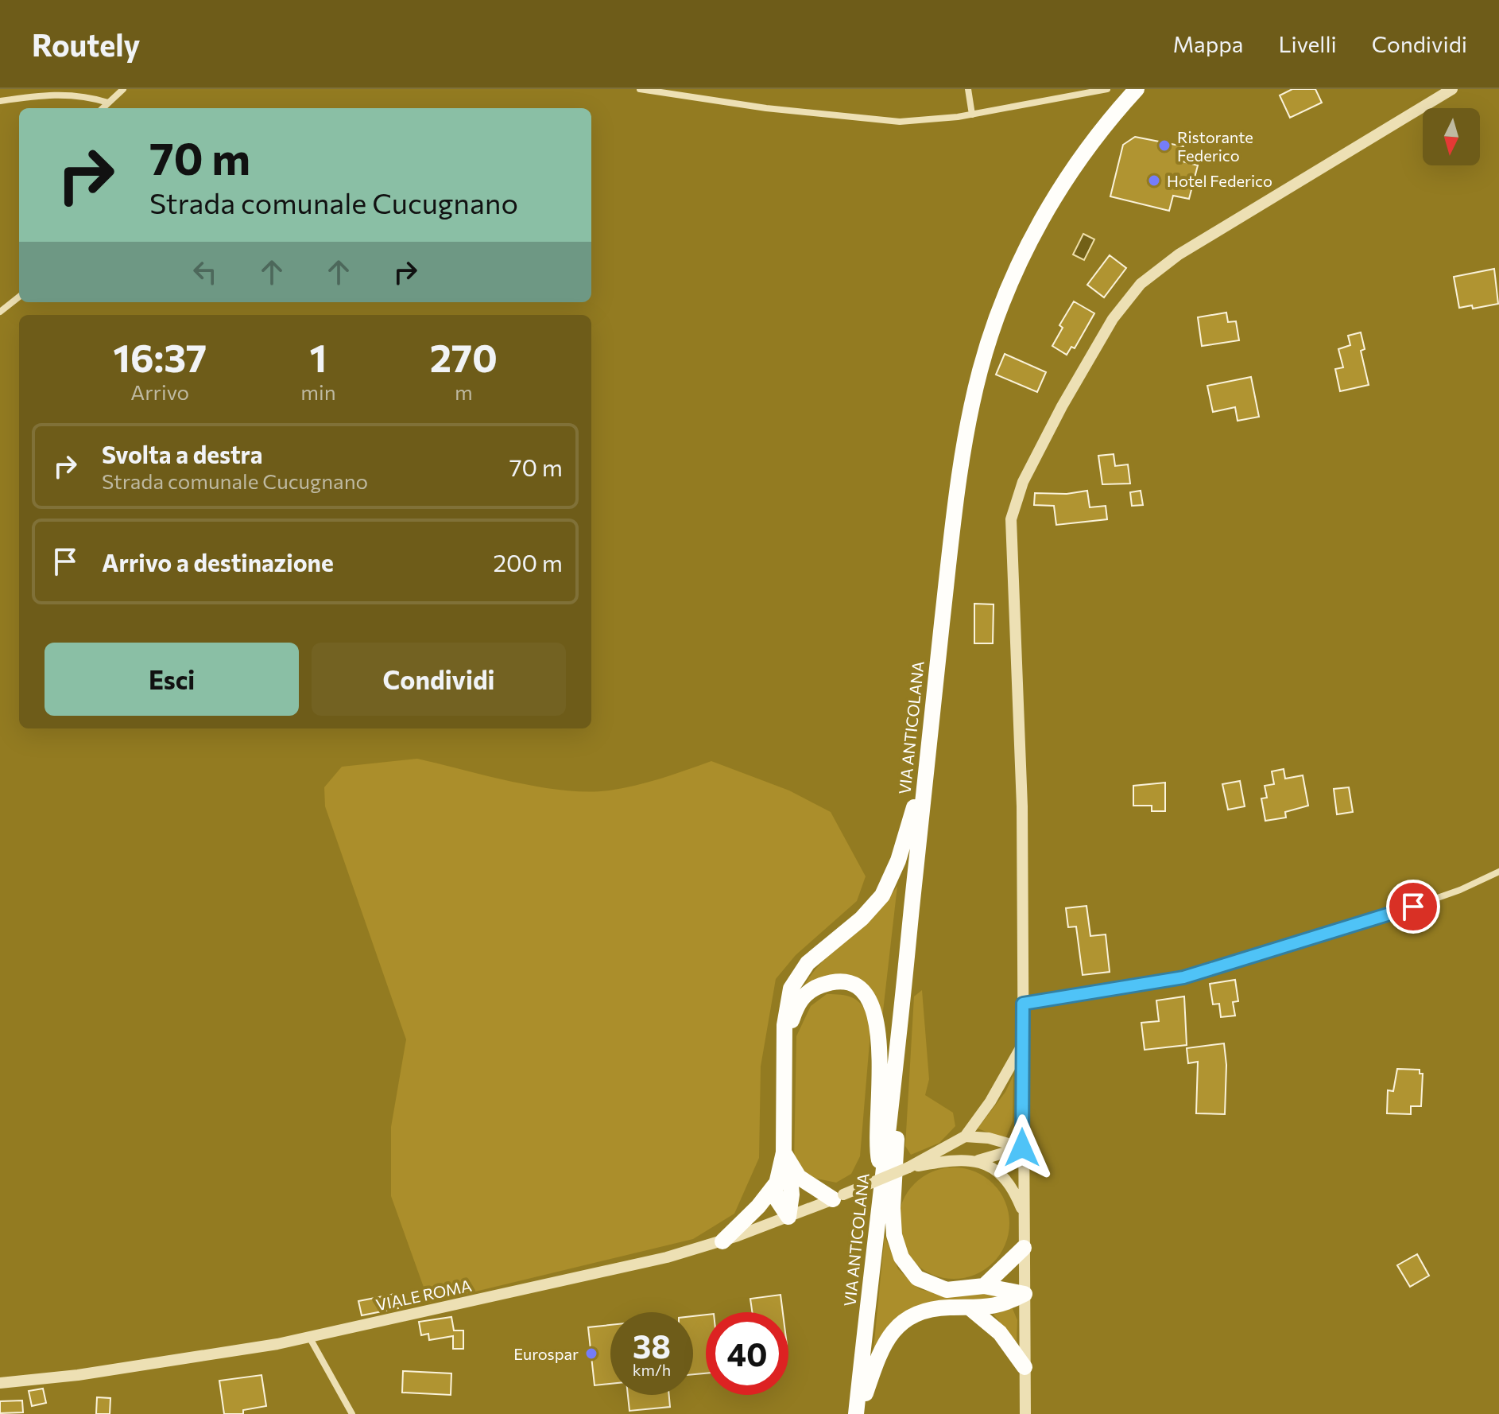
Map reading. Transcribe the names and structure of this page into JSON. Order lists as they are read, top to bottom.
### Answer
{
  "streets": {
    "main road": ["VIA ANTICOLANA"],
    "street": ["VIALE ROMA"]
  },
  "places": ["Ristorante Federico", "Hotel Federico", "Eurospar"],
  "north": "bottom",
  "page": {
    "header": "Routely",
    "nav": ["Mappa", "Livelli", "Condividi"],
    "turn": ["70 m", "Strada comunale Cucugnano"],
    "eta": [
      "16:37",
      "Arrivo",
      "1",
      "min",
      "270",
      "m"
    ],
    "list": [
      {
        "name": "Svolta a destra",
        "note": "Strada comunale Cucugnano",
        "value": "70 m"
      },
      {
        "name": "Arrivo a destinazione",
        "value": "200 m"
      }
    ],
    "buttons": ["Esci", "Condividi"],
    "speed": "38 km/h",
    "limit": "40"
  }
}
